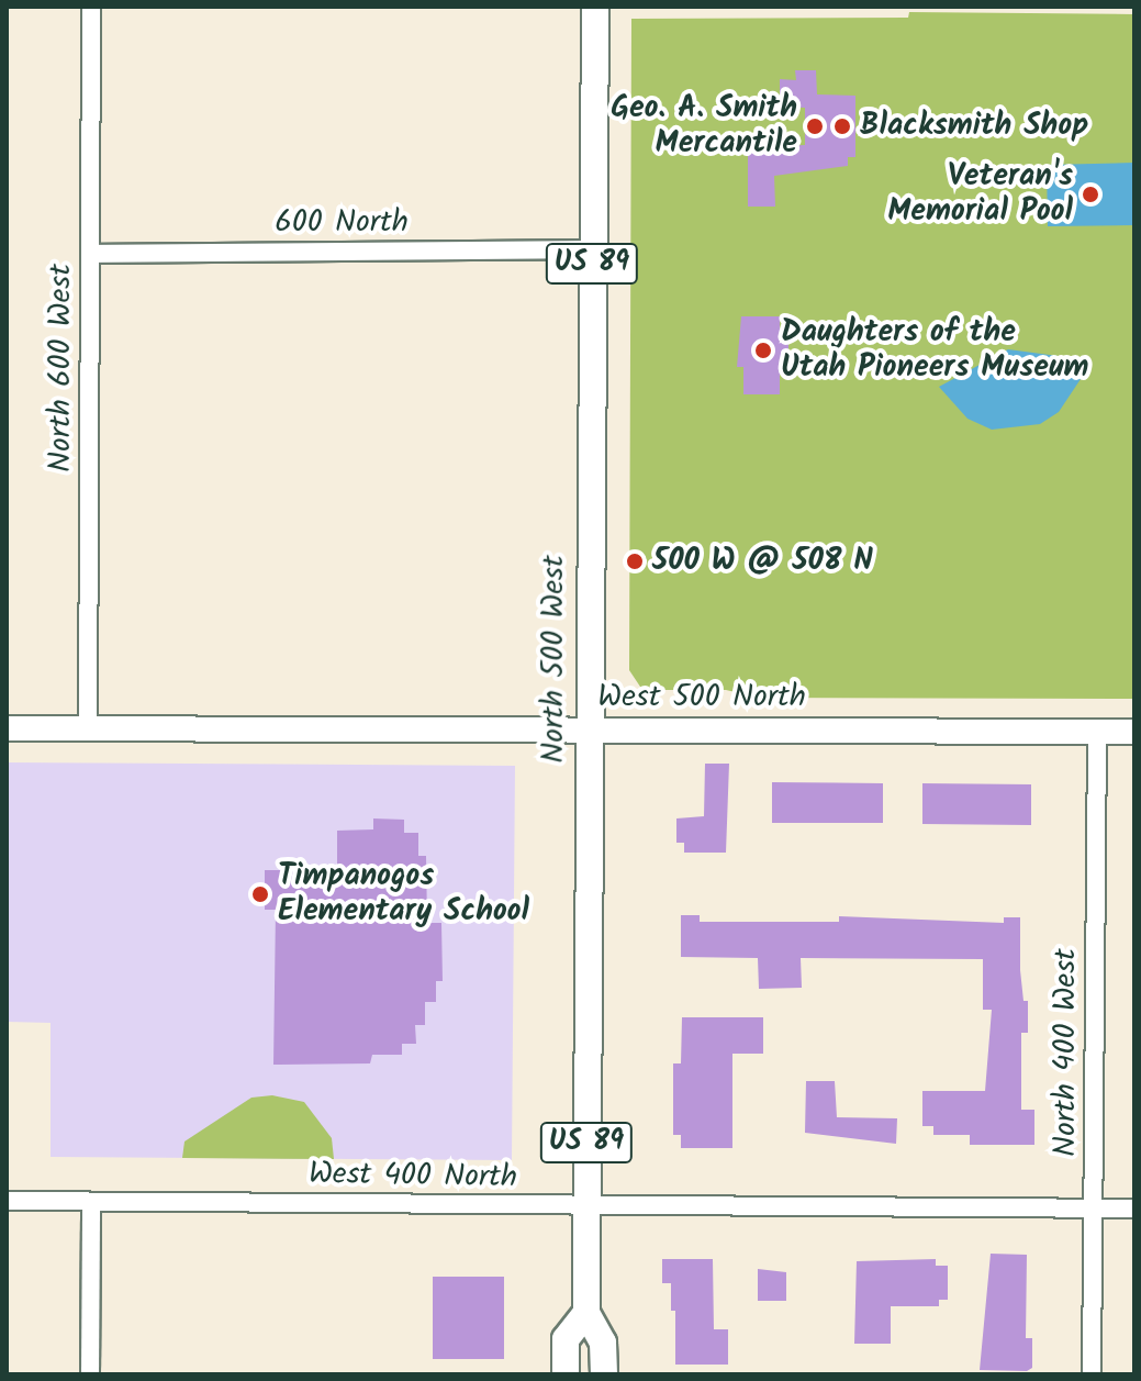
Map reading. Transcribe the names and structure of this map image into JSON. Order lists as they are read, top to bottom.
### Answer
{
  "streets": {
    "main road": ["US 89", "North 500 West"],
    "street": [
      "600 North",
      "North 600 West",
      "West 500 North",
      "North 400 West",
      "West 400 North"
    ]
  },
  "crossings": [
    ["600 North", "North 600 West"],
    ["600 North", "North 500 West"],
    ["North 600 West", "West 500 North"],
    ["North 500 West", "West 500 North"],
    ["North 500 West", "West 400 North"],
    ["West 500 North", "North 400 West"],
    ["North 400 West", "West 400 North"]
  ],
  "places": [
    "Geo. A. Smith Mercantile",
    "Blacksmith Shop",
    "Veteran's Memorial Pool",
    "Daughters of the Utah Pioneers Museum",
    "500 W @ 508 N",
    "Timpanogos Elementary School"
  ]
}
